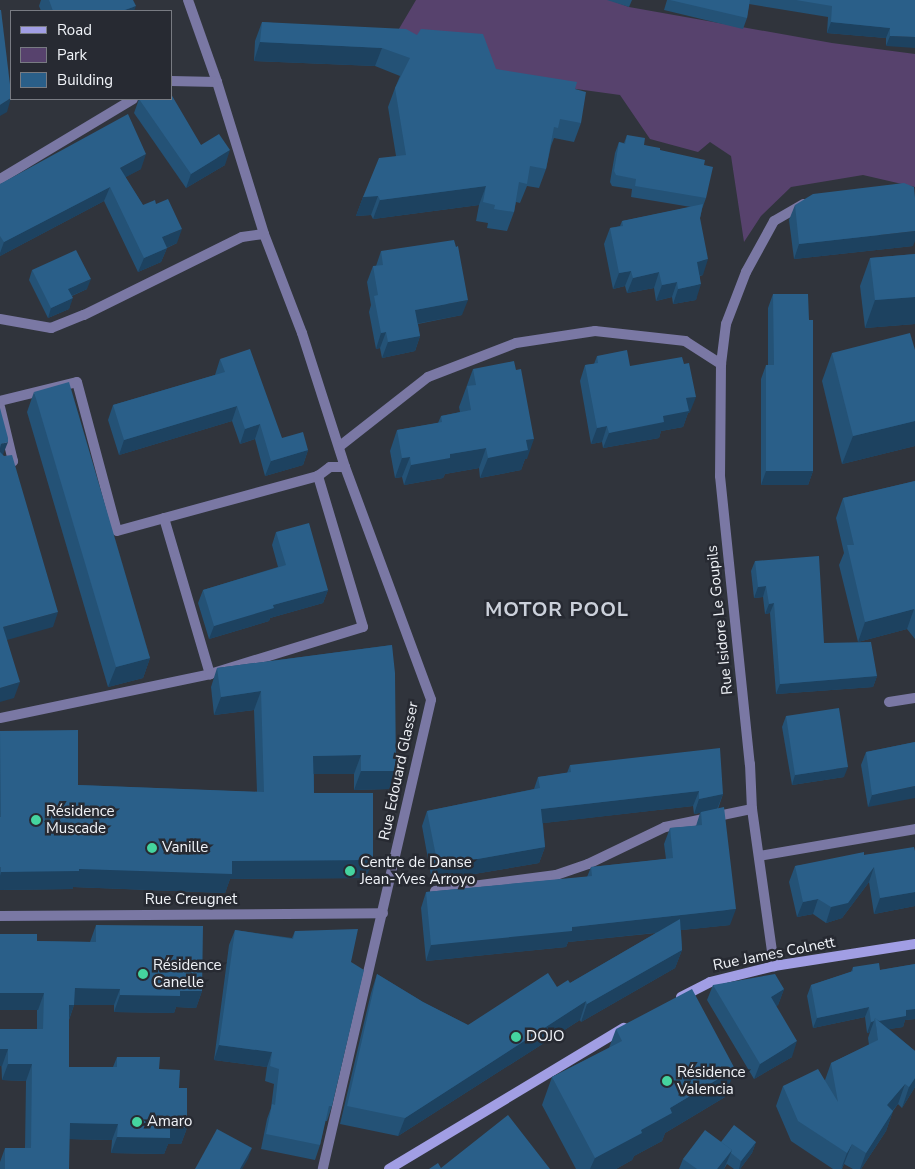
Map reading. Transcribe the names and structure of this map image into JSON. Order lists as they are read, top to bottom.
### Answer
{
  "streets": {
    "main road": ["Rue James Colnett"],
    "street": ["Rue Isidore Le Goupils", "Rue Edouard Glasser", "Rue Creugnet"]
  },
  "crossings": [
    ["Rue Isidore Le Goupils", "Rue James Colnett"],
    ["Rue Edouard Glasser", "Rue Creugnet"]
  ],
  "districts": ["MOTOR POOL"],
  "places": [
    "Résidence Muscade",
    "Vanille",
    "Centre de Danse Jean-Yves Arroyo",
    "Résidence Canelle",
    "DOJO",
    "Résidence Valencia",
    "Amaro"
  ],
  "legend": ["Road", "Park", "Building"]
}
